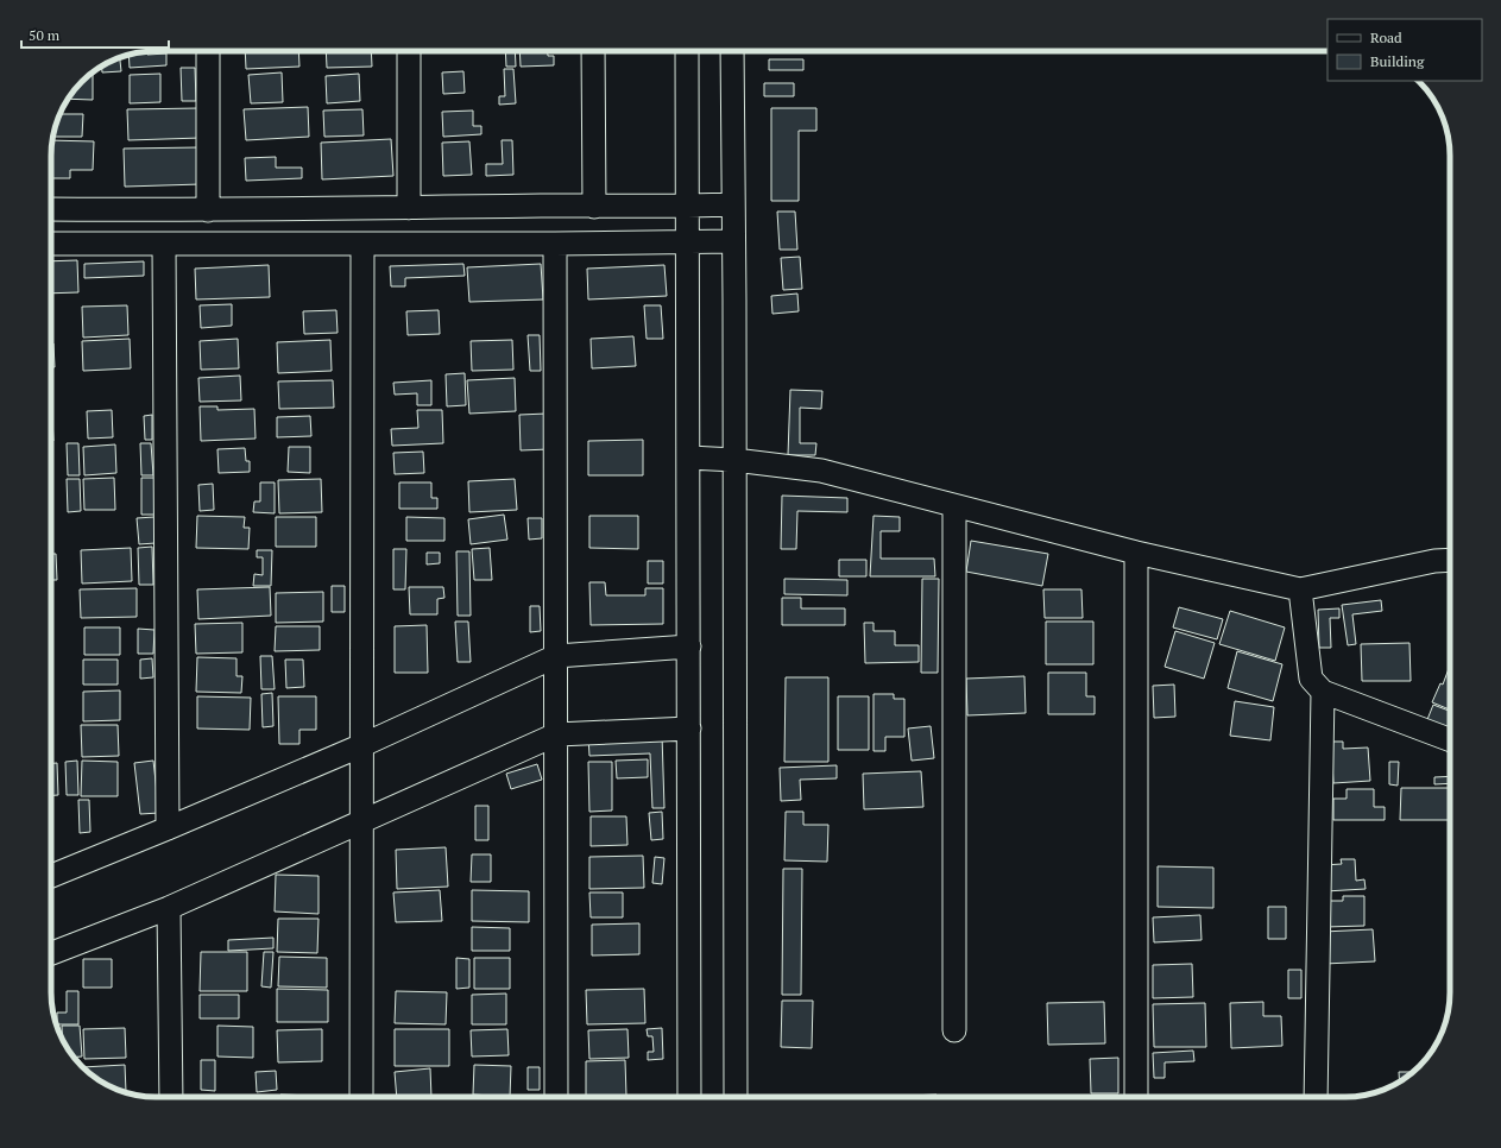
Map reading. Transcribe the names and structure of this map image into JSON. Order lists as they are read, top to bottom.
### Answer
{
  "legend": ["Road", "Building"],
  "scale_bar": "50 m"
}
